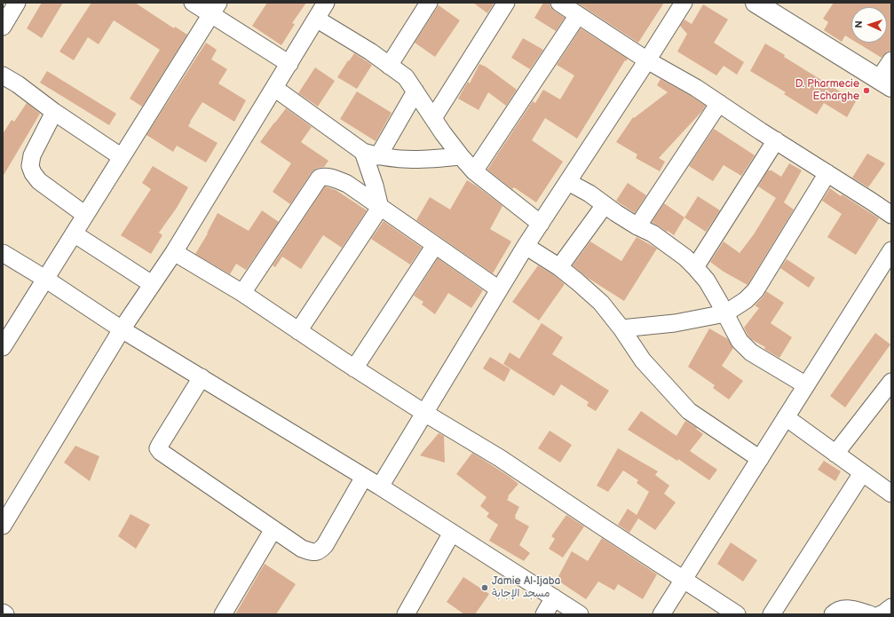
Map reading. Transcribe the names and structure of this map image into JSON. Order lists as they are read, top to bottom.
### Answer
{
  "places": ["D. Pharmecie Echarghe", "Jamie Al-Ijaba مسجد الإجابة"],
  "north": "left"
}
